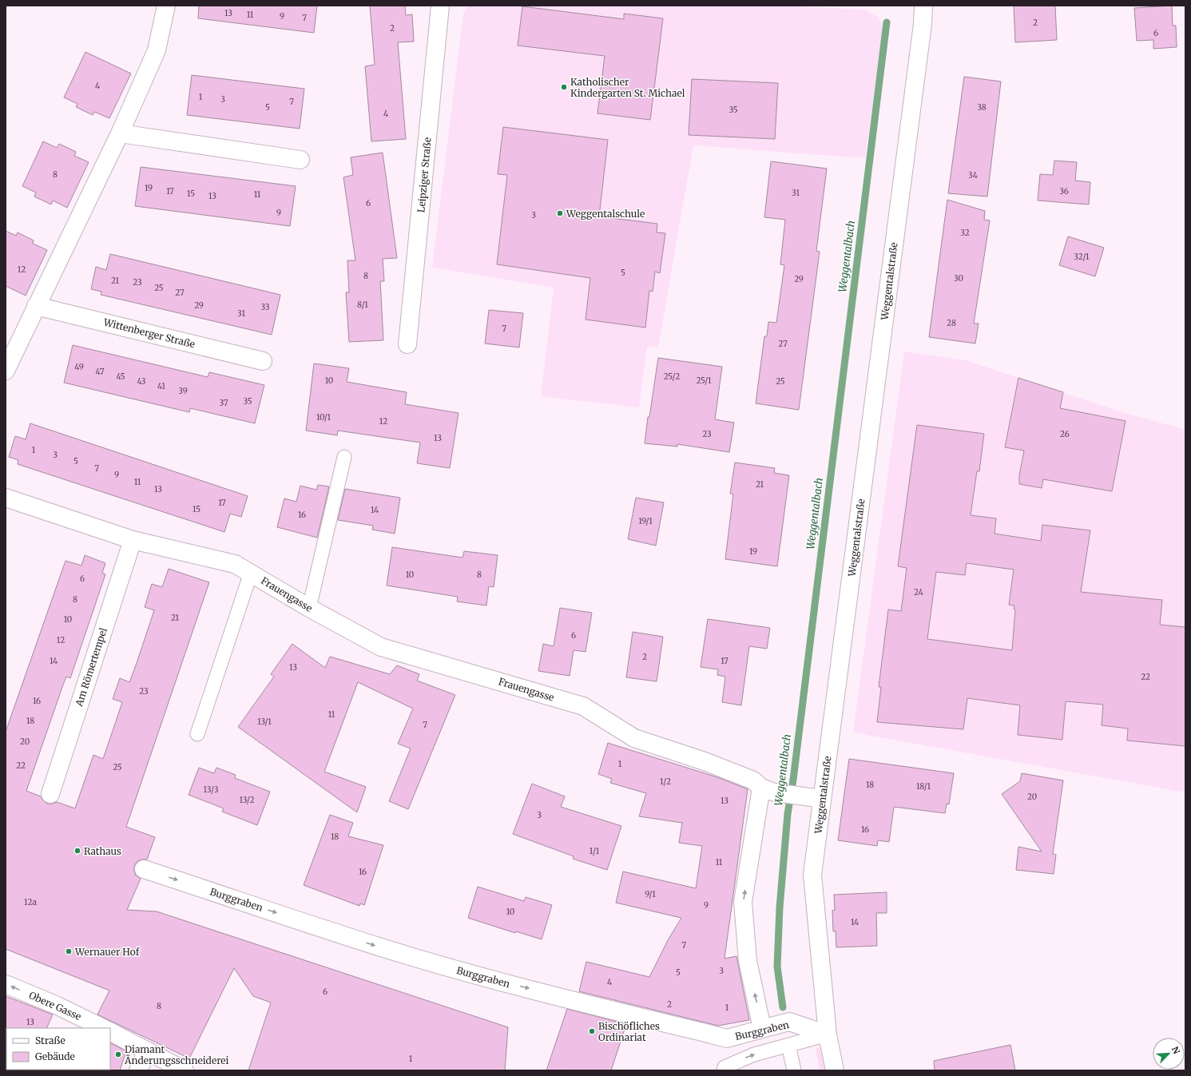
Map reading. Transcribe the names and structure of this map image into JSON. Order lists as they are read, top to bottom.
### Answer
{
  "streets": {
    "street": [
      "Leipziger Straße",
      "Weggentalstraße",
      "Wittenberger Straße",
      "Frauengasse",
      "Am Römertempel",
      "Burggraben",
      "Obere Gasse"
    ]
  },
  "crossings": [
    ["Weggentalstraße", "Frauengasse"],
    ["Weggentalstraße", "Burggraben"],
    ["Frauengasse", "Am Römertempel"]
  ],
  "one_way": ["Burggraben", "Obere Gasse"],
  "water": ["Weggentalbach"],
  "places": [
    "Katholischer Kindergarten St. Michael",
    "Weggentalschule",
    "Rathaus",
    "Wernauer Hof",
    "Bischöfliches Ordinariat",
    "Diamant Änderungsschneiderei"
  ],
  "house_numbers": [
    "13",
    "11",
    "9",
    "7",
    "2",
    "2",
    "6",
    "4",
    "1",
    "3",
    "7",
    "5",
    "38",
    "35",
    "4",
    "8",
    "34",
    "19",
    "17",
    "36",
    "31",
    "15",
    "11",
    "13",
    "6",
    "9",
    "3",
    "32",
    "32/1",
    "12",
    "5",
    "8",
    "30",
    "29",
    "21",
    "23",
    "25",
    "27",
    "8/1",
    "29",
    "33",
    "31",
    "28",
    "7",
    "27",
    "49",
    "47",
    "45",
    "25/2",
    "10",
    "25/1",
    "43",
    "25",
    "41",
    "39",
    "35",
    "37",
    "10/1",
    "12",
    "23",
    "26",
    "13",
    "1",
    "3",
    "5",
    "7",
    "9",
    "11",
    "21",
    "13",
    "17",
    "15",
    "14",
    "16",
    "19/1",
    "19",
    "10",
    "8",
    "6",
    "24",
    "8",
    "21",
    "10",
    "6",
    "12",
    "2",
    "14",
    "17",
    "13",
    "22",
    "23",
    "16",
    "11",
    "18",
    "13/1",
    "7",
    "20",
    "1",
    "22",
    "25",
    "1/2",
    "18",
    "18/1",
    "13/3",
    "20",
    "13/2",
    "13",
    "3",
    "16",
    "18",
    "1/1",
    "11",
    "16",
    "9/1",
    "12a",
    "9",
    "10",
    "14",
    "7",
    "3",
    "5",
    "4",
    "6",
    "2",
    "8",
    "1",
    "13",
    "1"
  ],
  "legend": ["Straße", "Gebäude"],
  "north": "top right"
}
